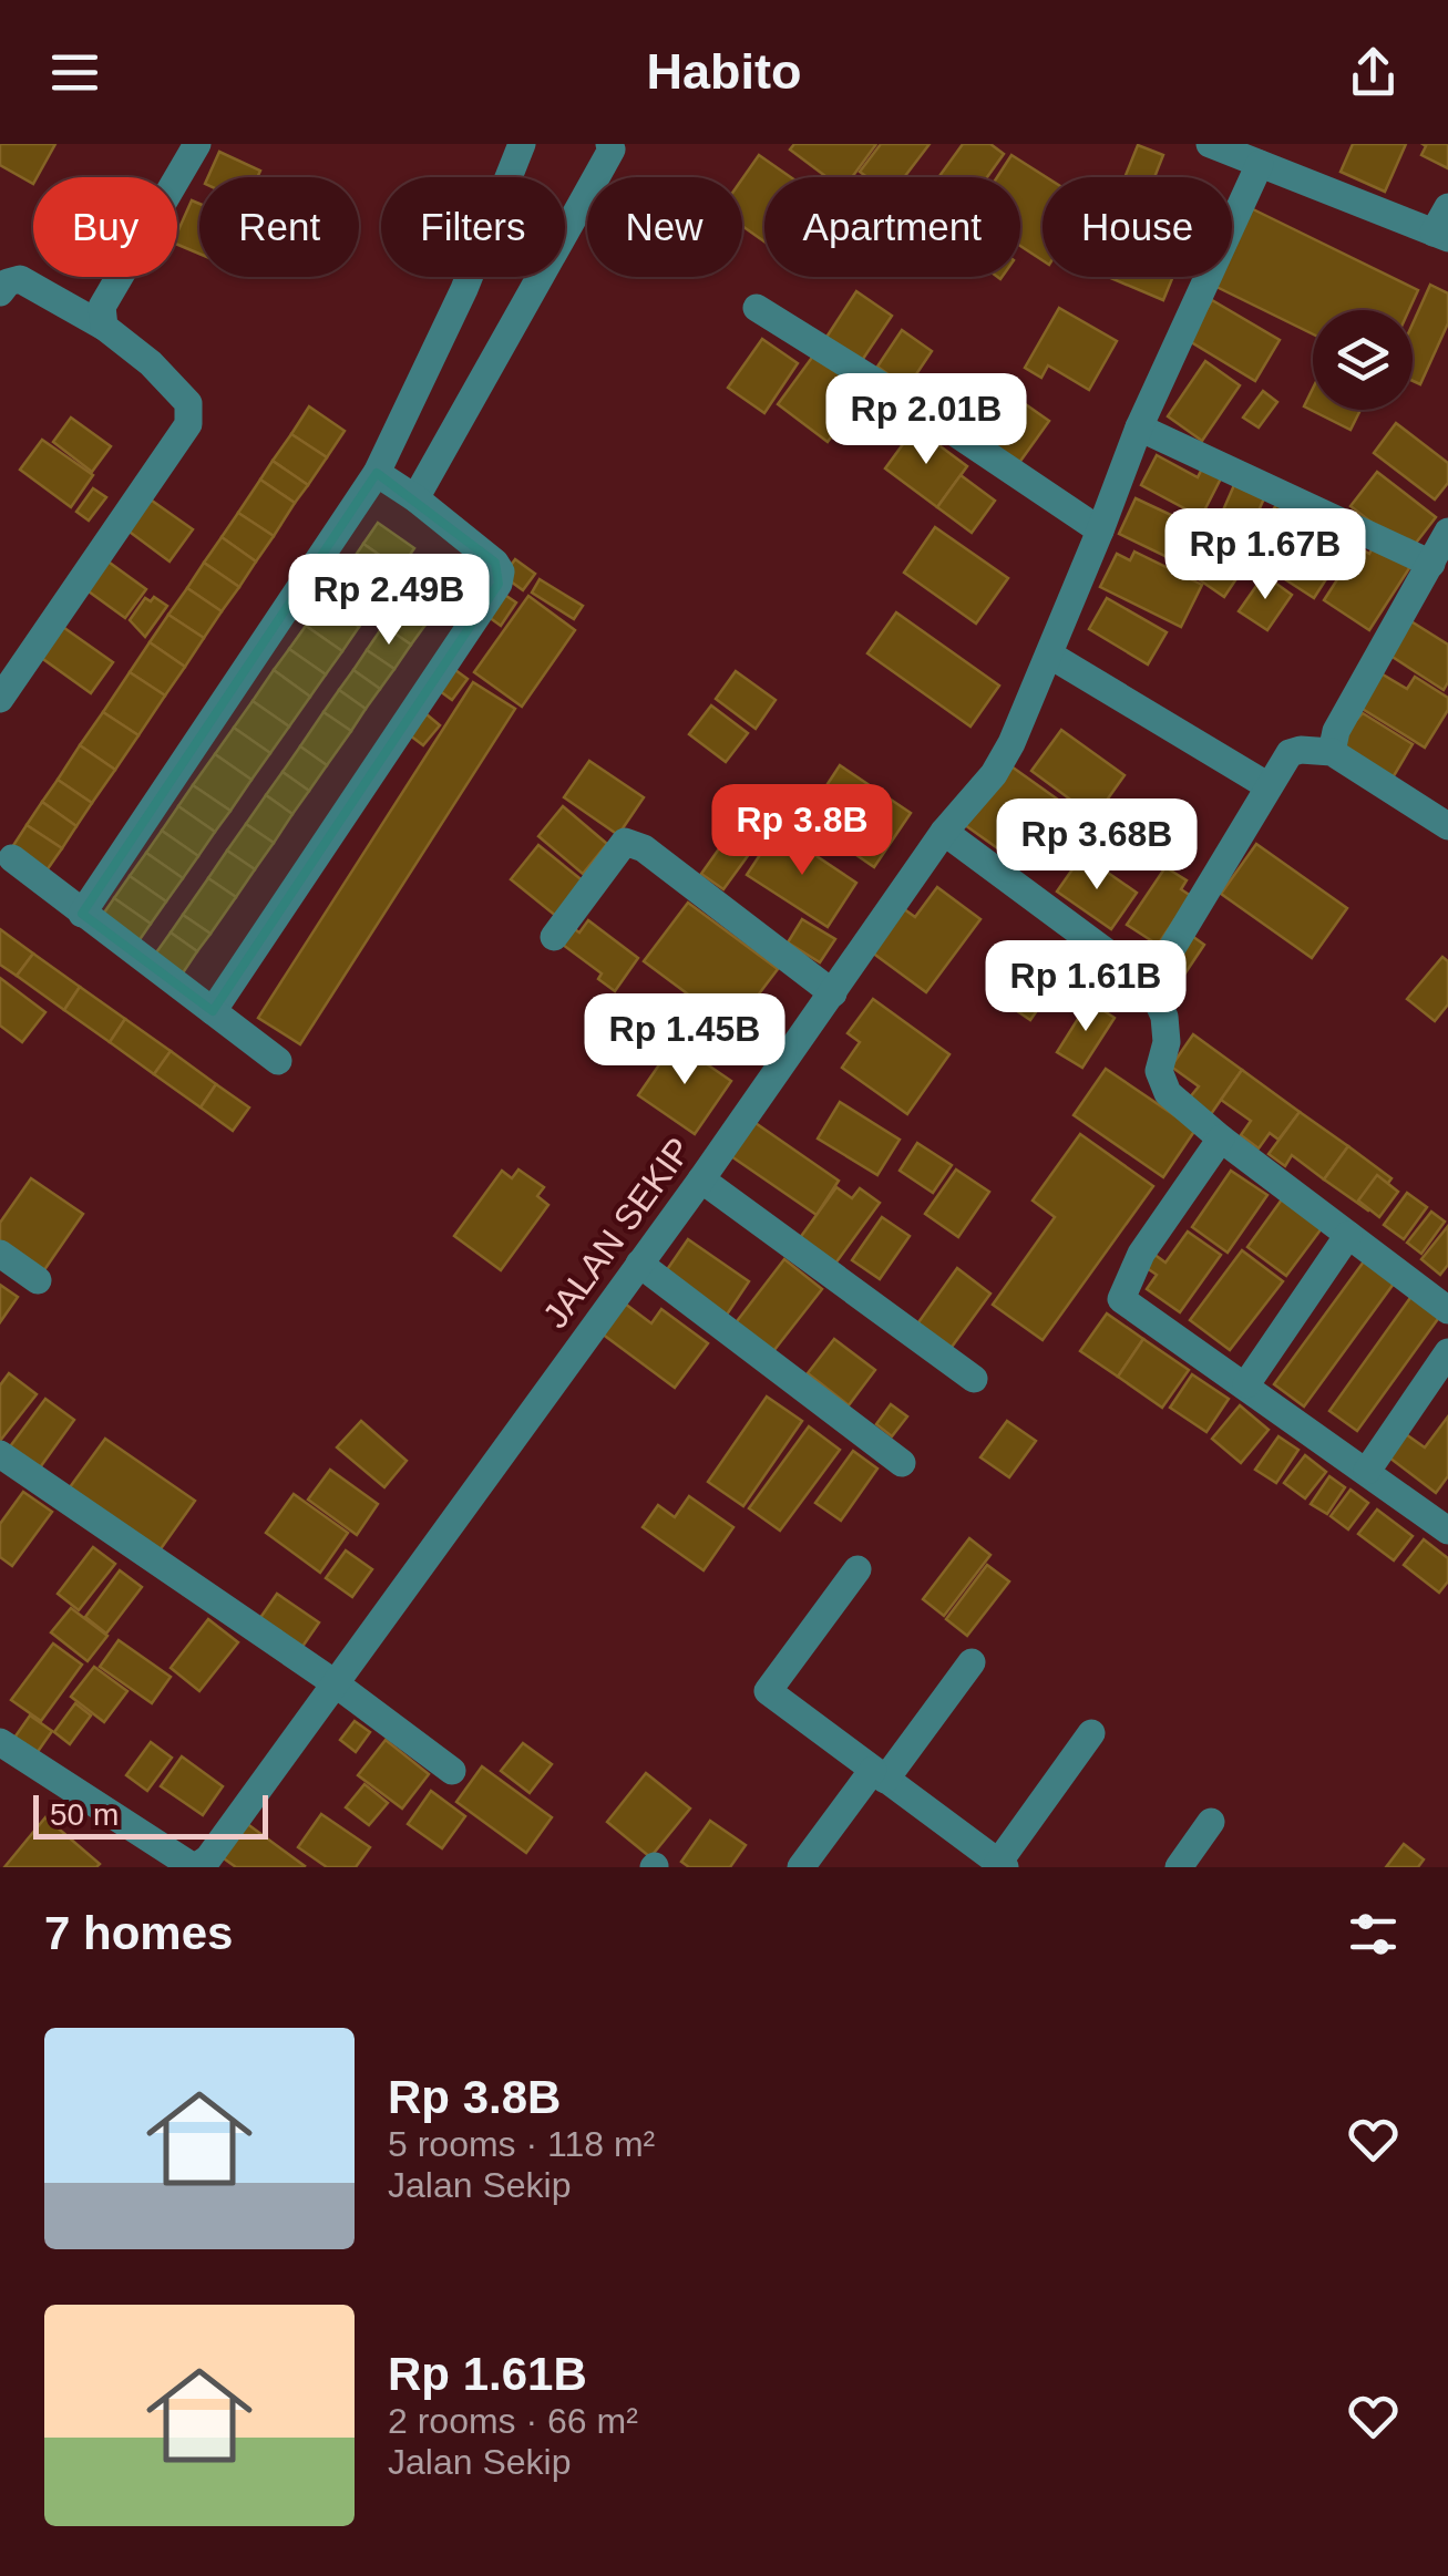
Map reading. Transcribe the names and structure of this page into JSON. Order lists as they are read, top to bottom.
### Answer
{
  "streets": {
    "street": ["JALAN SEKIP"]
  },
  "scale_bar": "50 m",
  "page": {
    "header": "Habito",
    "chip": [
      "Buy",
      "Rent",
      "Filters",
      "New",
      "Apartment",
      "House"
    ],
    "price": [
      "Rp 2.01B",
      "Rp 1.67B",
      "Rp 2.49B",
      "Rp 3.8B",
      "Rp 3.68B",
      "Rp 1.61B",
      "Rp 1.45B"
    ],
    "scale": "50 m",
    "heading": "7 homes",
    "list": [
      {
        "name": "Rp 3.8B",
        "note": "5 rooms · 118 m² · Jalan Sekip"
      },
      {
        "name": "Rp 1.61B",
        "note": "2 rooms · 66 m² · Jalan Sekip"
      }
    ]
  }
}
